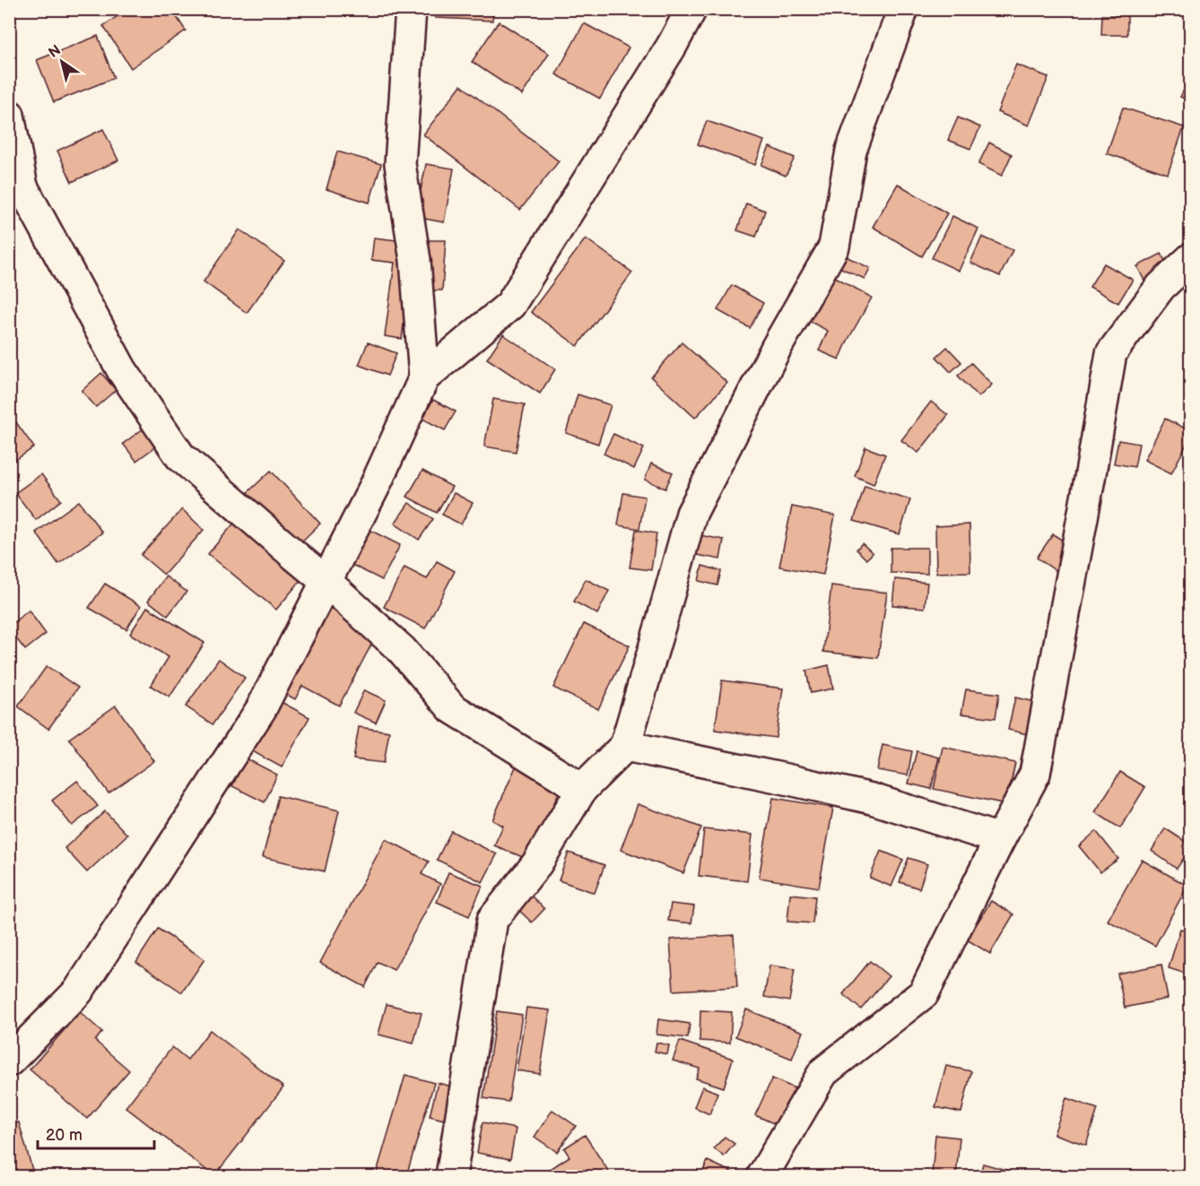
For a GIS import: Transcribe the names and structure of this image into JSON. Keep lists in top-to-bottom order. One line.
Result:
{"scale_bar":"20 m","north":"top left"}
